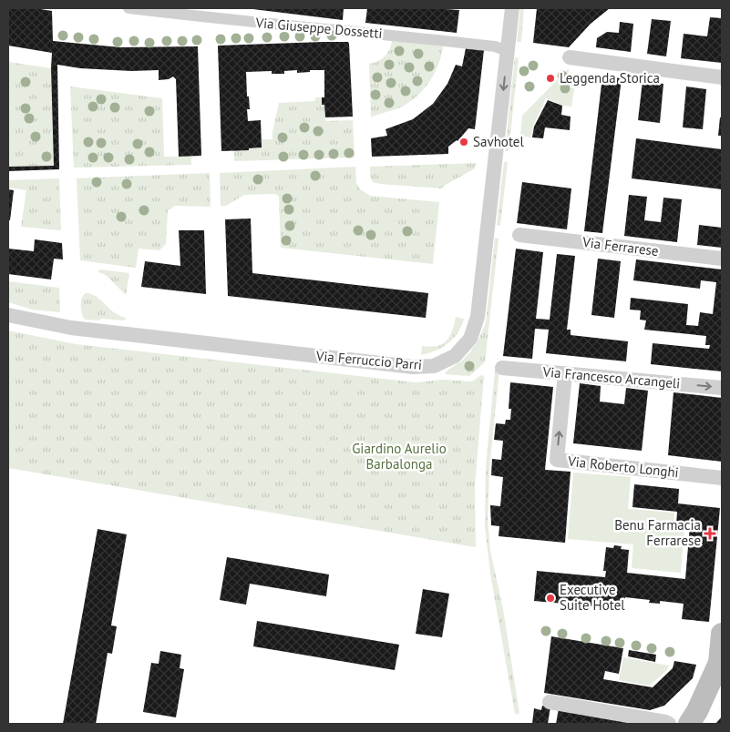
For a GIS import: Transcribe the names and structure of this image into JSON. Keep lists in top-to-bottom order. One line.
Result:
{"streets":{"street":["Via Giuseppe Dossetti","Via Ferrarese","Via Ferruccio Parri","Via Francesco Arcangeli","Via Roberto Longhi"]},"crossings":[["Via Giuseppe Dossetti","Via Ferruccio Parri"],["Via Francesco Arcangeli","Via Roberto Longhi"]],"one_way":["Via Francesco Arcangeli"],"parks":["Giardino Aurelio Barbalonga"],"places":{"other":["Leggenda Storica","Savhotel","Executive Suite Hotel"],"health":["Benu Farmacia Ferrarese"]}}
